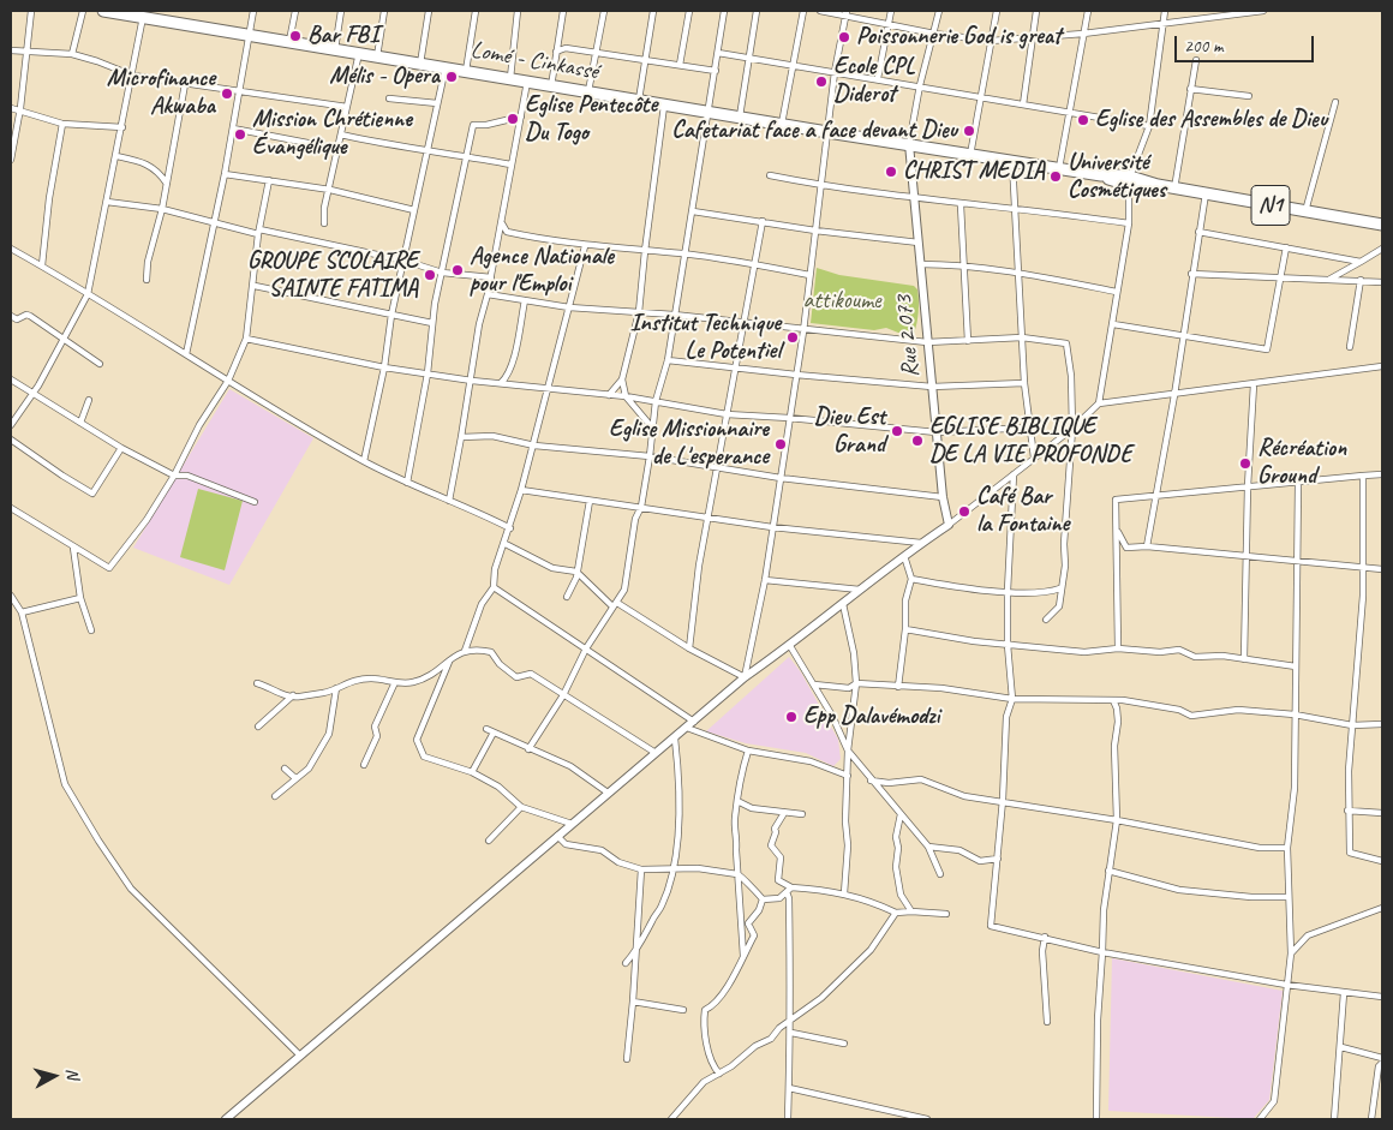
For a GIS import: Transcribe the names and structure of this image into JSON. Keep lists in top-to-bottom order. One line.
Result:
{"streets":{"highway":["Lomé - Cinkassé","N1"],"street":["Rue 2.073"]},"crossings":[["Lomé - Cinkassé","Rue 2.073"]],"parks":["attikoume"],"places":["Bar FBI","Poissonnerie God is great","Mélis - Opera","Ecole CPL Diderot","Microfinance Akwaba","Eglise Pentecôte Du Togo","Eglise des Assembles de Dieu","Cafetariat face a face devant Dieu","Mission Chrétienne Évangélique","CHRIST MEDIA","Université Cosmétiques","Agence Nationale pour l'Emploi","GROUPE SCOLAIRE SAINTE FATIMA","Institut Technique Le Potentiel","Dieu Est Grand","EGLISE BIBLIQUE DE LA VIE PROFONDE","Eglise Missionnaire de L'esperance","Récréation Ground","Café Bar la Fontaine","Epp Dalavémodzi"],"scale_bar":"200 m","north":"right"}
